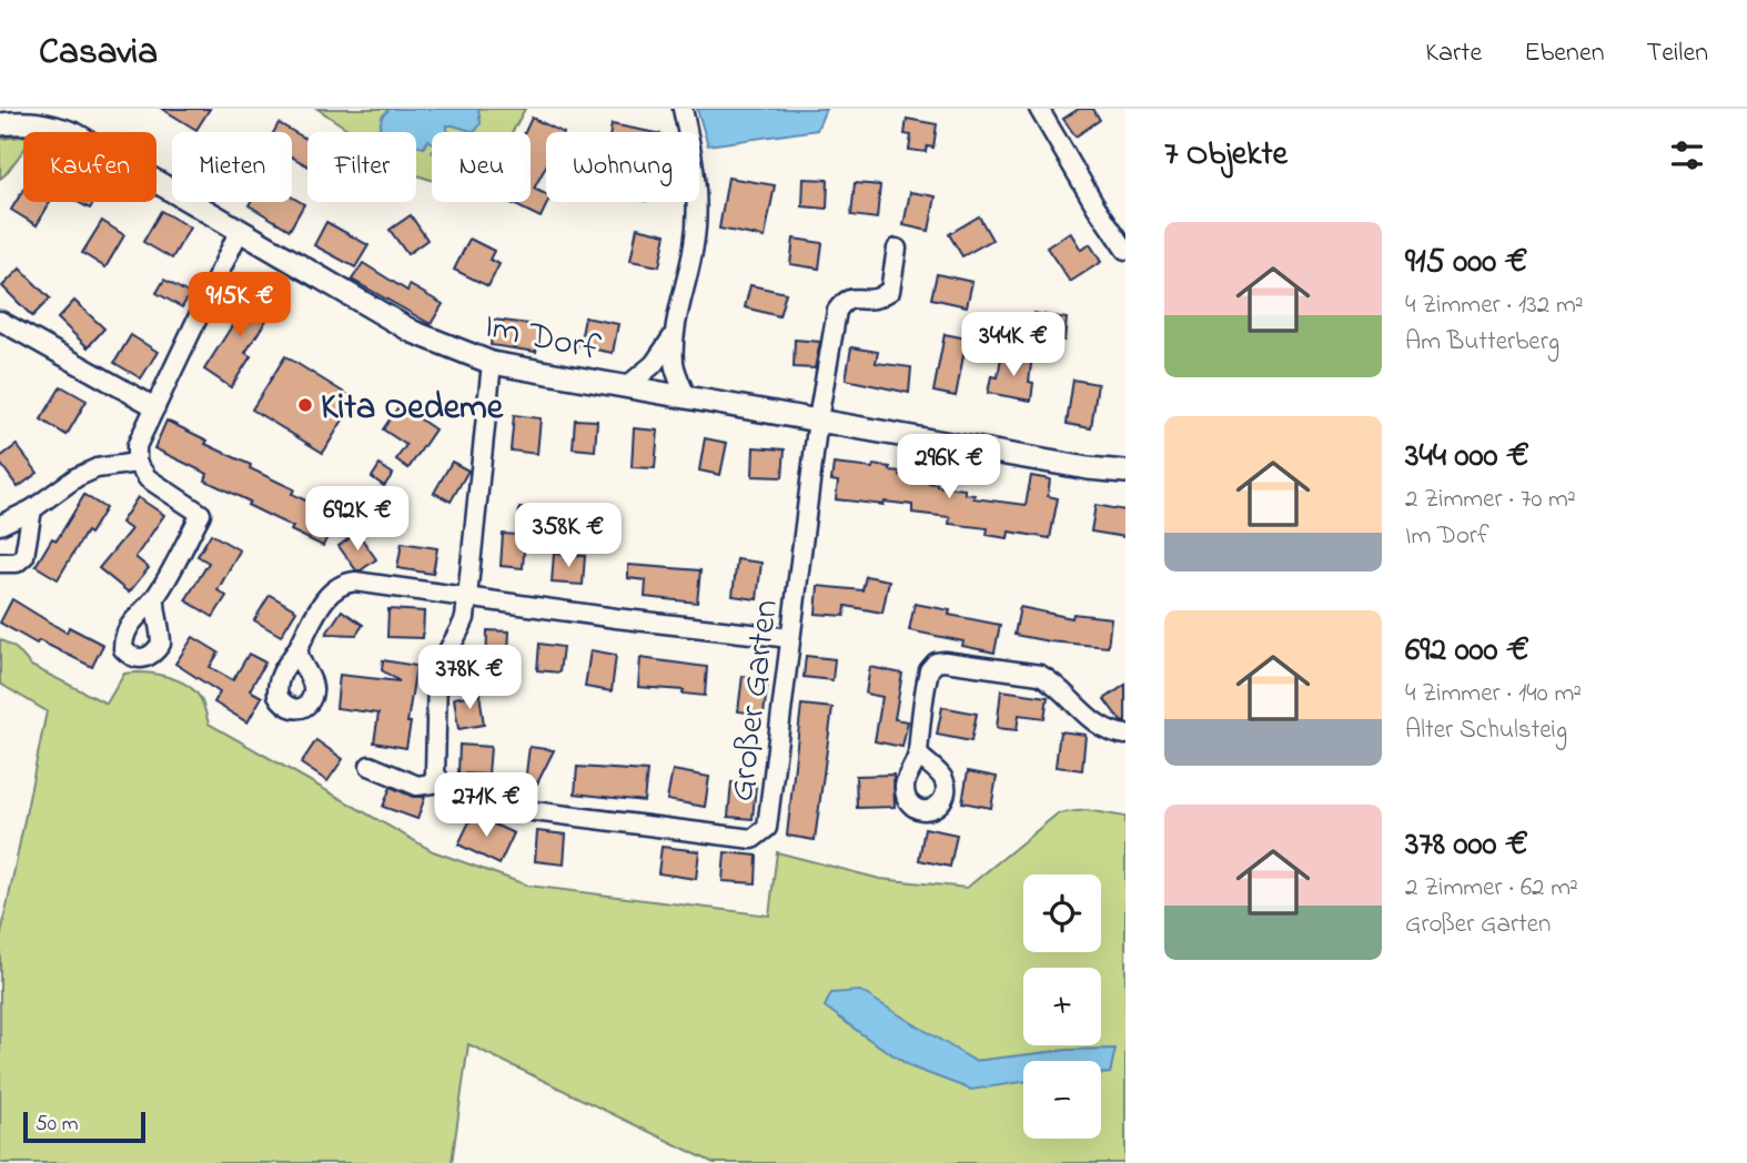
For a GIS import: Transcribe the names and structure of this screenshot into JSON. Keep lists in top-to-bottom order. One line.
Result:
{"streets":{"street":["Im Dorf","Großer Garten"]},"crossings":[["Im Dorf","Großer Garten"]],"places":["Kita Oedeme"],"scale_bar":"50 m","page":{"header":"Casavia","nav":["Karte","Ebenen","Teilen"],"heading":"7 Objekte","chip":["Kaufen","Mieten","Filter","Neu","Wohnung"],"list":[{"name":"915 000 €","note":"4 Zimmer · 132 m² · Am Butterberg"},{"name":"344 000 €","note":"2 Zimmer · 70 m² · Im Dorf"},{"name":"692 000 €","note":"4 Zimmer · 140 m² · Alter Schulsteig"},{"name":"378 000 €","note":"2 Zimmer · 62 m² · Großer Garten"}],"price":["915K €","344K €","296K €","692K €","358K €","378K €","271K €"],"map_buttons":["+","−"],"scale":"50 m"}}
